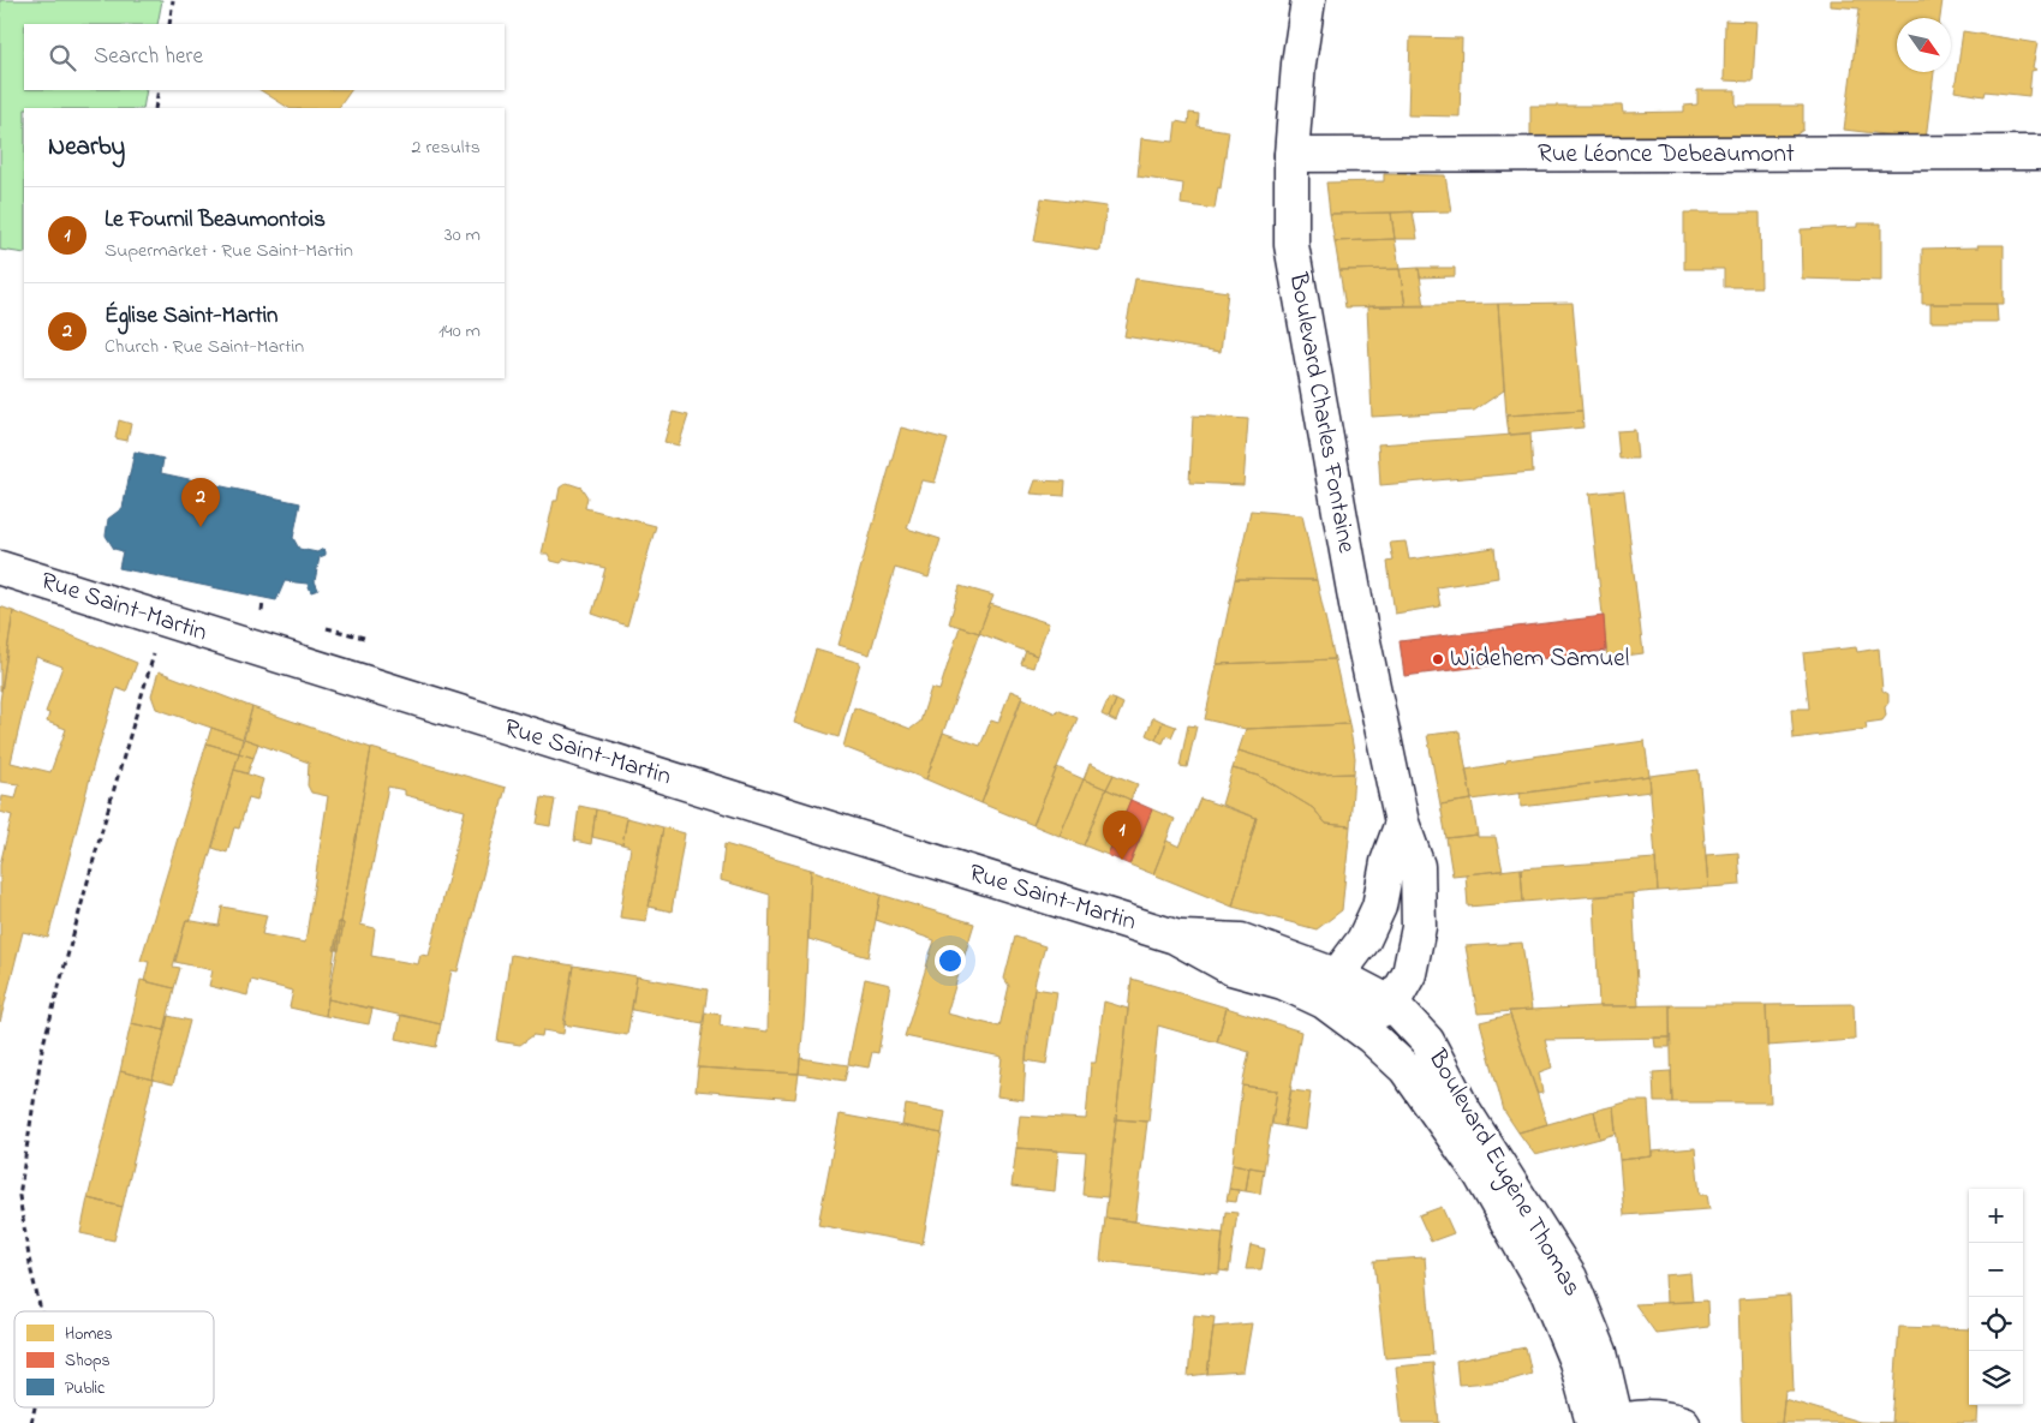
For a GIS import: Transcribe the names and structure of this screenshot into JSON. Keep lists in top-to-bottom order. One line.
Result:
{"streets":{"main road":["Rue Léonce Debeaumont","Boulevard Charles Fontaine","Rue Saint-Martin","Boulevard Eugène Thomas"]},"crossings":[["Rue Léonce Debeaumont","Boulevard Charles Fontaine"],["Boulevard Charles Fontaine","Rue Saint-Martin"],["Boulevard Charles Fontaine","Boulevard Eugène Thomas"],["Rue Saint-Martin","Boulevard Eugène Thomas"]],"places":["Widehem Samuel"],"legend":["Homes","Shops","Public"],"north":"bottom right","page":{"search":"Search here","heading":["Nearby","2 results"],"list":[{"mark":"1","name":"Le Fournil Beaumontois","note":"Supermarket · Rue Saint-Martin","value":"30 m"},{"mark":"2","name":"Église Saint-Martin","note":"Church · Rue Saint-Martin","value":"140 m"}],"pins":["2","1"],"map_buttons":["+","−"]}}
